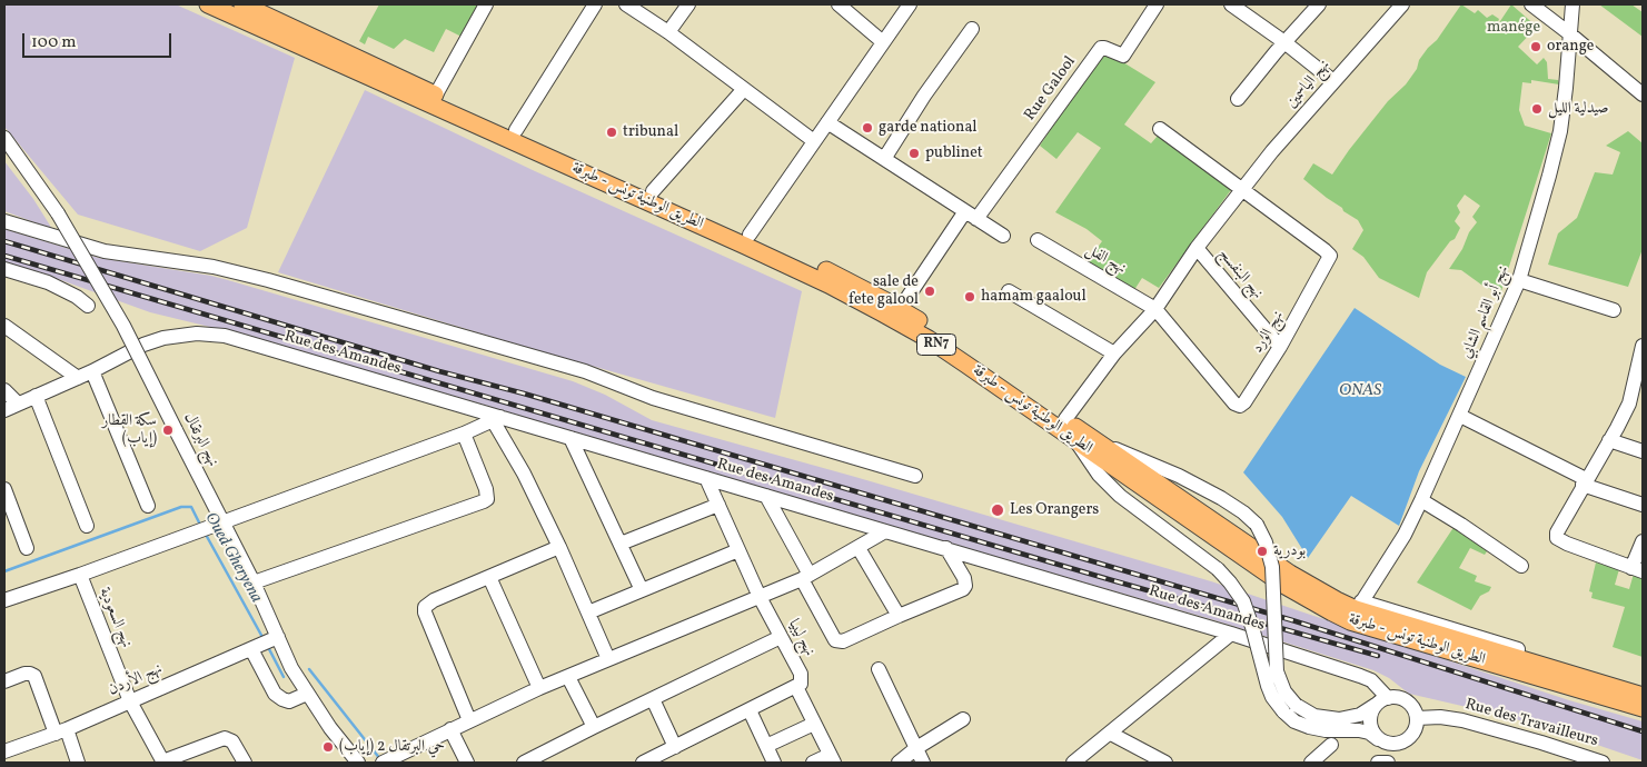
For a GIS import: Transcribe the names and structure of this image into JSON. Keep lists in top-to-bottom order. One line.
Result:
{"streets":{"main road":["الطريق الوطنية تونس - طبرقة","RN7"],"street":["نهج الياسمين","Rue Galool","نهج الفل","نهج البنفسج","نهج أبو القاسم الشابي","نهج الورد","Rue des Amandes","نهج البرتقال","نهج السعودية","نهج ليبيا","نهج الأردن","Rue des Travailleurs"]},"crossings":[["نهج الياسمين","الطريق الوطنية تونس - طبرقة"],["نهج الياسمين","نهج الفل"],["نهج الياسمين","نهج البنفسج"],["نهج الياسمين","نهج الورد"],["الطريق الوطنية تونس - طبرقة","نهج أبو القاسم الشابي"],["نهج الفل","نهج الورد"],["نهج البنفسج","نهج الورد"],["Rue des Amandes","نهج ليبيا"],["Rue des Amandes","Rue des Travailleurs"],["نهج البرتقال","نهج الأردن"],["نهج السعودية","نهج الأردن"]],"water":["ONAS","Oued Gheryena"],"parks":["manége"],"places":["orange","صيدلية الليل","garde national","tribunal","publinet","sale de fete galool","hamam gaaloul","سكة القطار (إياب)","Les Orangers","بودرية","حي البرتقال 2 (إياب)"],"scale_bar":"100 m"}
